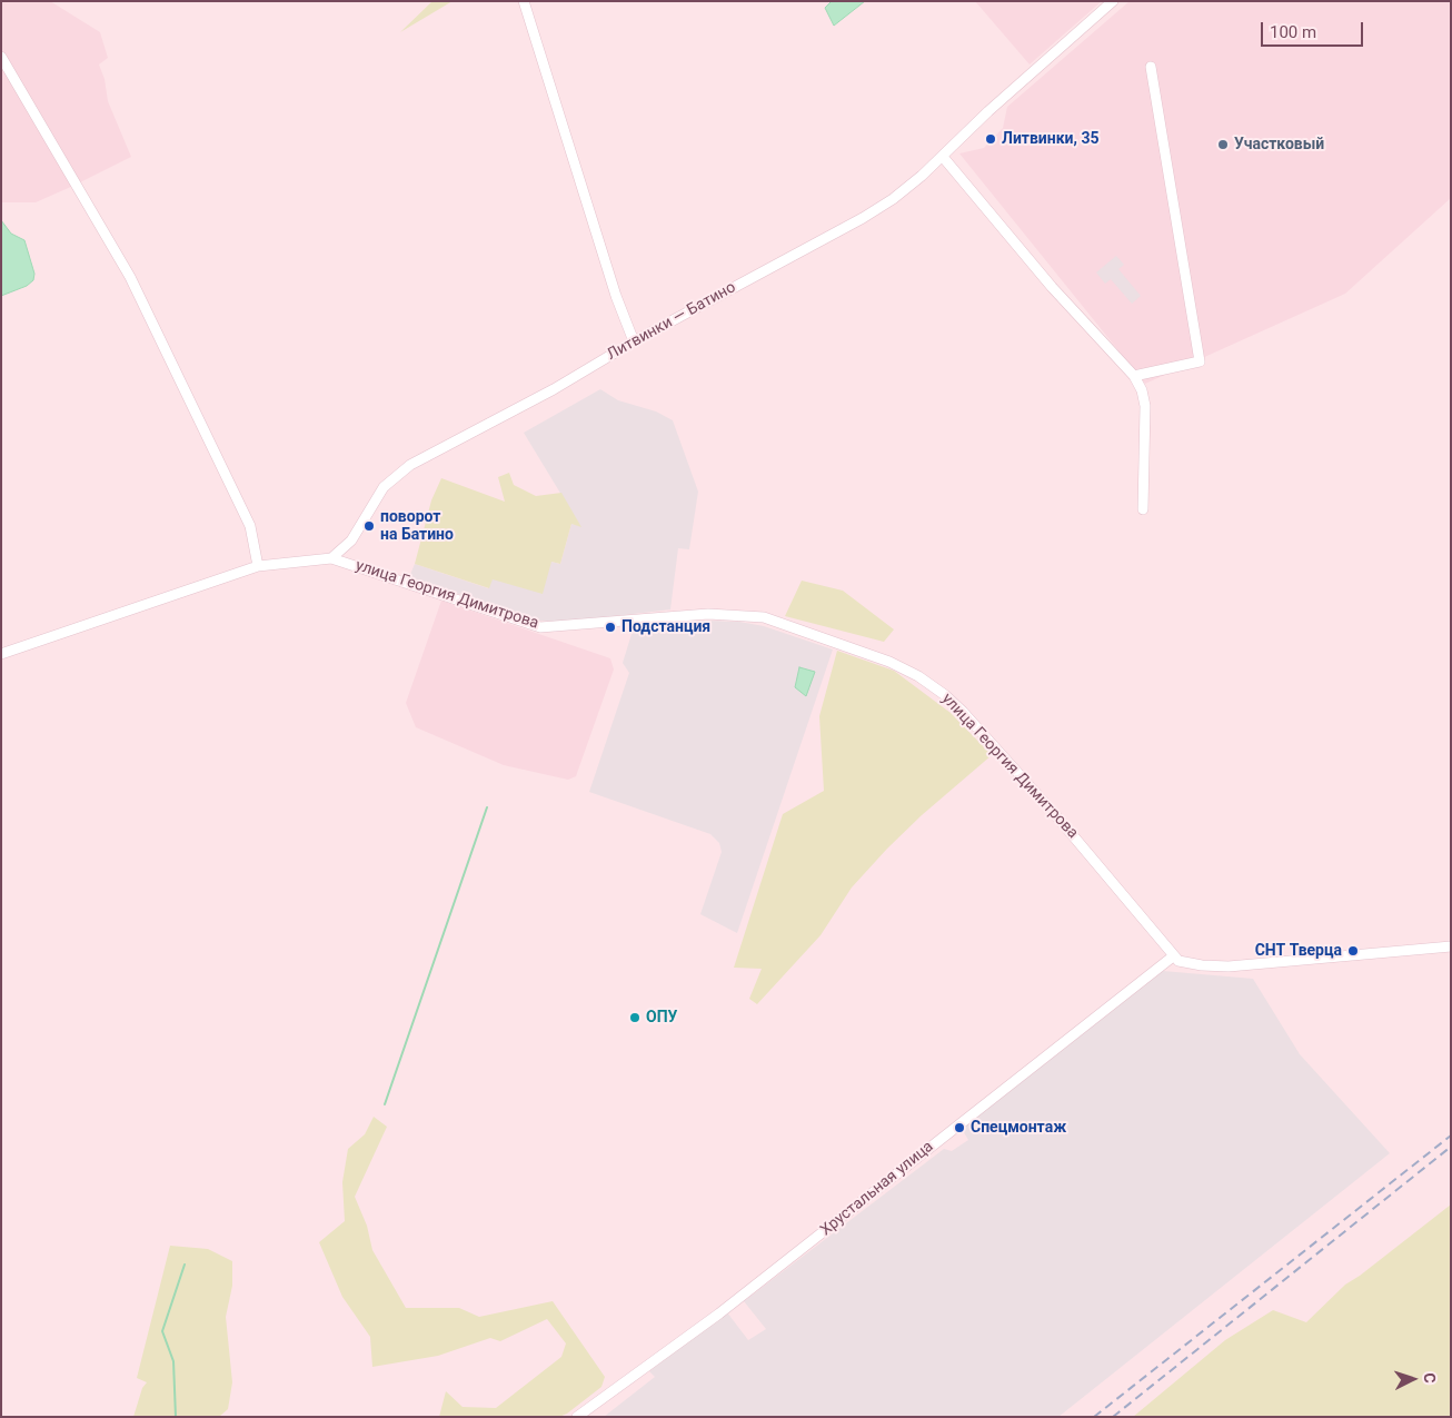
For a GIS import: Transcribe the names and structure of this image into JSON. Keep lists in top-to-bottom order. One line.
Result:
{"streets":{"street":["Литвинки — Батино","улица Георгия Димитрова","Хрустальная улица"]},"crossings":[["Литвинки — Батино","улица Георгия Димитрова"],["улица Георгия Димитрова","Хрустальная улица"]],"places":["Литвинки, 35","Участковый","поворот на Батино","Подстанция","СНТ Тверца","ОПУ","Спецмонтаж"],"scale_bar":"100 m","north":"right"}
